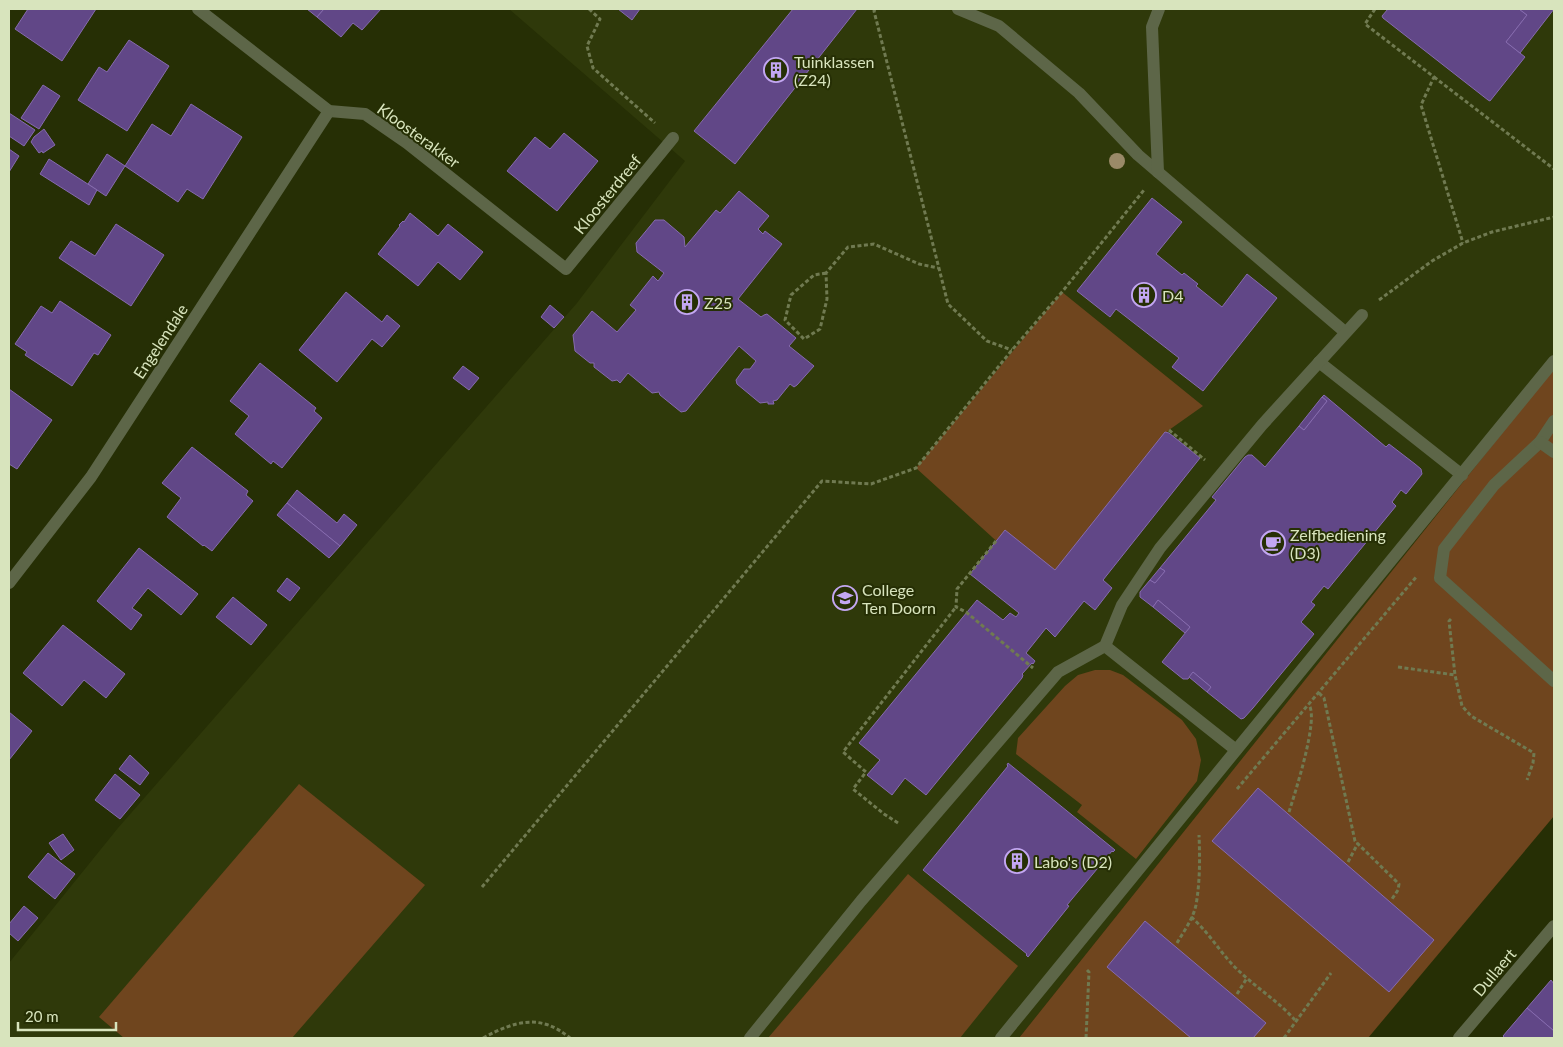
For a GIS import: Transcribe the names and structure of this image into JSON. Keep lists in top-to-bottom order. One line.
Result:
{"streets":{"street":["Kloosterakker","Kloosterdreef","Engelendale","Dullaert"]},"crossings":[["Kloosterakker","Kloosterdreef"],["Kloosterakker","Engelendale"]],"places":{"building":["Tuinklassen (Z24)","D4","Z25","Labo's (D2)"],"cafe":["Zelfbediening (D3)"],"school or university":["College Ten Doorn"]},"scale_bar":"20 m"}
